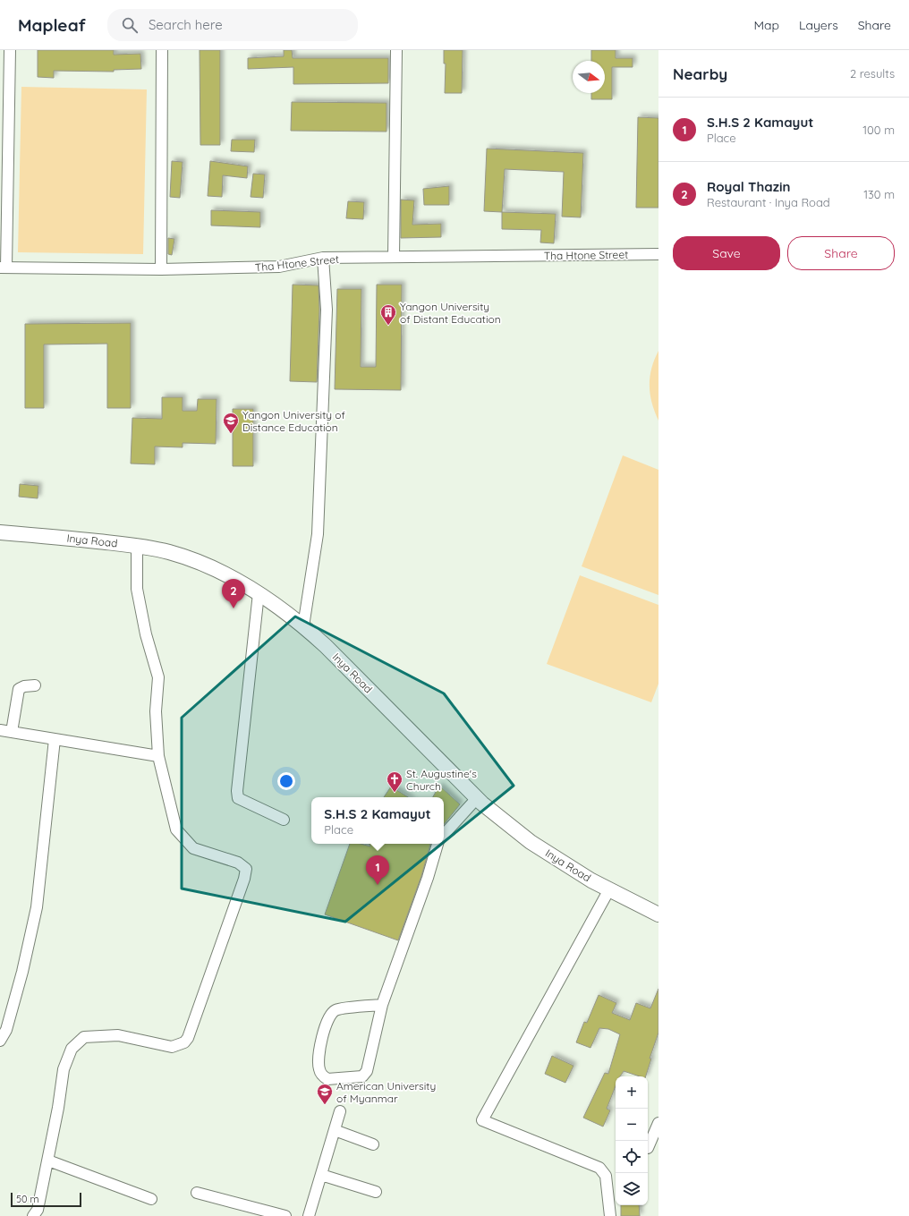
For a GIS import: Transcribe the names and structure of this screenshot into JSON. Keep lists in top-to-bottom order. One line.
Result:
{"streets":{"main road":["Inya Road"],"street":["Tha Htone Street"]},"places":{"building":["Yangon University of Distant Education"],"school or university":["Yangon University of Distance Education","American University of Myanmar"],"church":["St. Augustine's Church"]},"scale_bar":"50 m","north":"right","page":{"header":"Mapleaf","search":"Search here","nav":["Map","Layers","Share"],"heading":["Nearby","2 results"],"list":[{"mark":"1","name":"S.H.S 2 Kamayut","note":"Place","value":"100 m"},{"mark":"2","name":"Royal Thazin","note":"Restaurant · Inya Road","value":"130 m"}],"buttons":["Save","Share"],"pins":["2","1"],"popup":["S.H.S 2 Kamayut","Place"],"map_buttons":["+","−"],"scale":"50 m"}}
